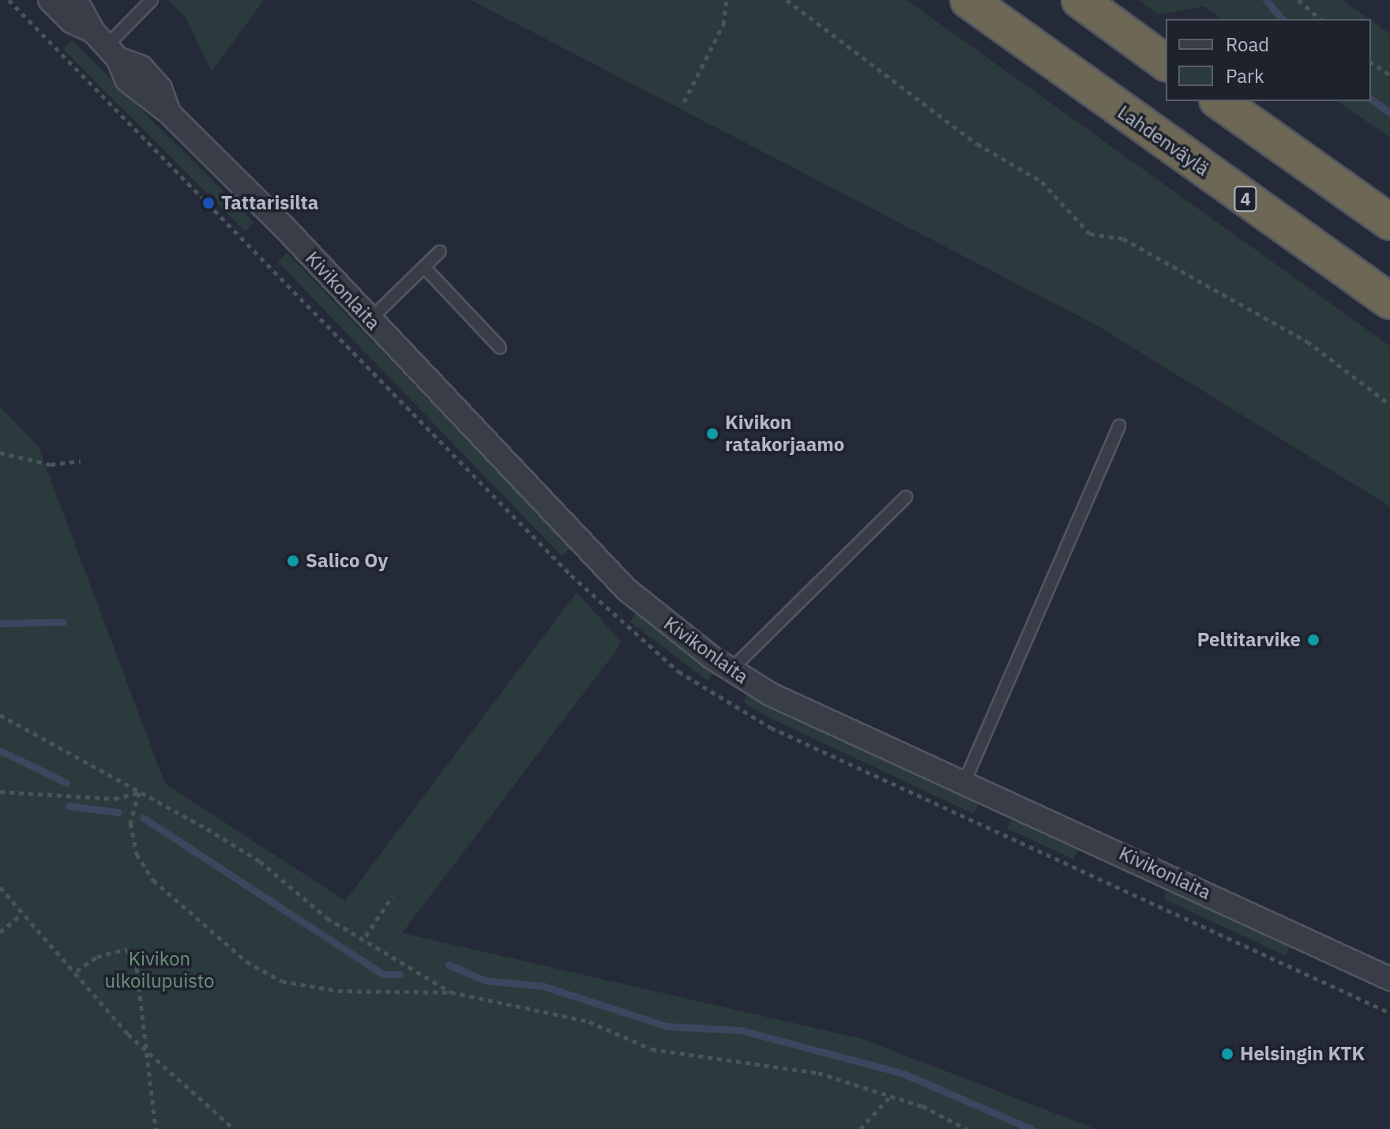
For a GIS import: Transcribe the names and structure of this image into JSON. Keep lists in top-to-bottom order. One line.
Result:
{"streets":{"highway":["Lahdenväylä","4"],"street":["Kivikonlaita"]},"parks":["Kivikon ulkoilupuisto"],"places":["Tattarisilta","Kivikon ratakorjaamo","Salico Oy","Peltitarvike","Helsingin KTK"],"legend":["Road","Park"]}
